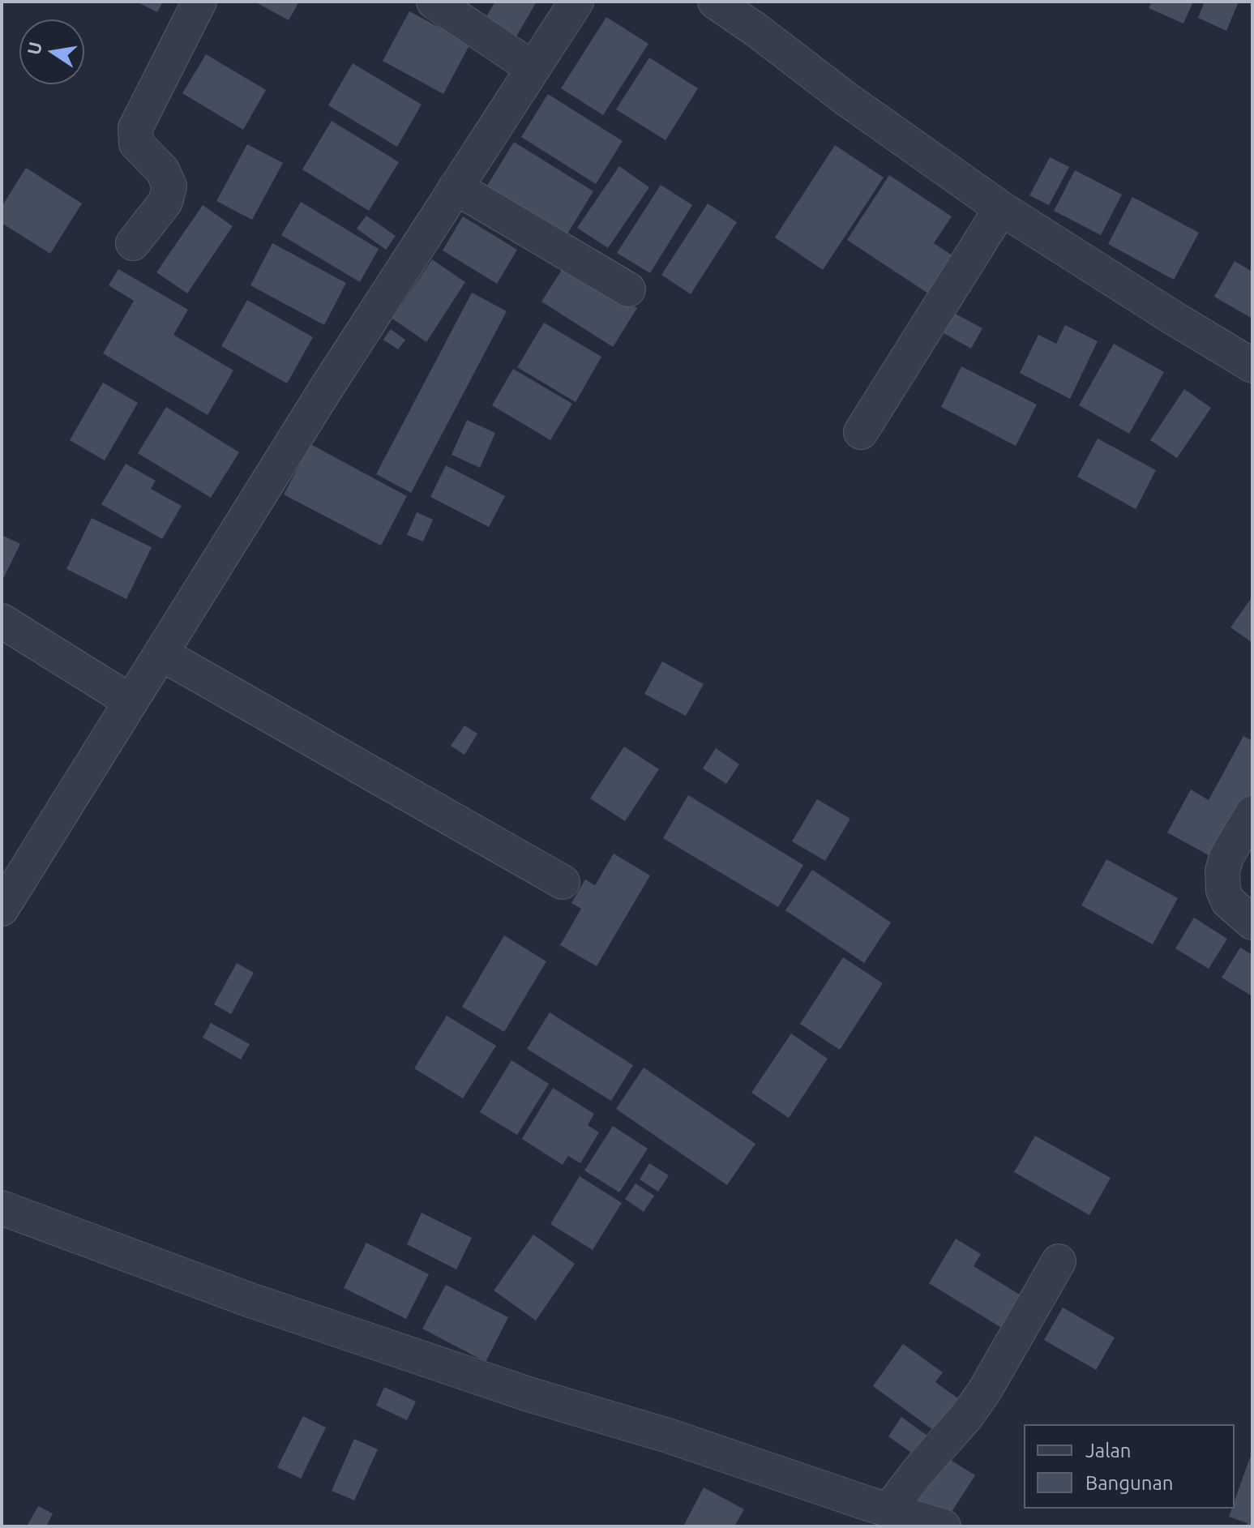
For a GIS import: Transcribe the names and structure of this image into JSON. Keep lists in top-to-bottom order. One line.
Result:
{"legend":["Jalan","Bangunan"],"north":"left"}
